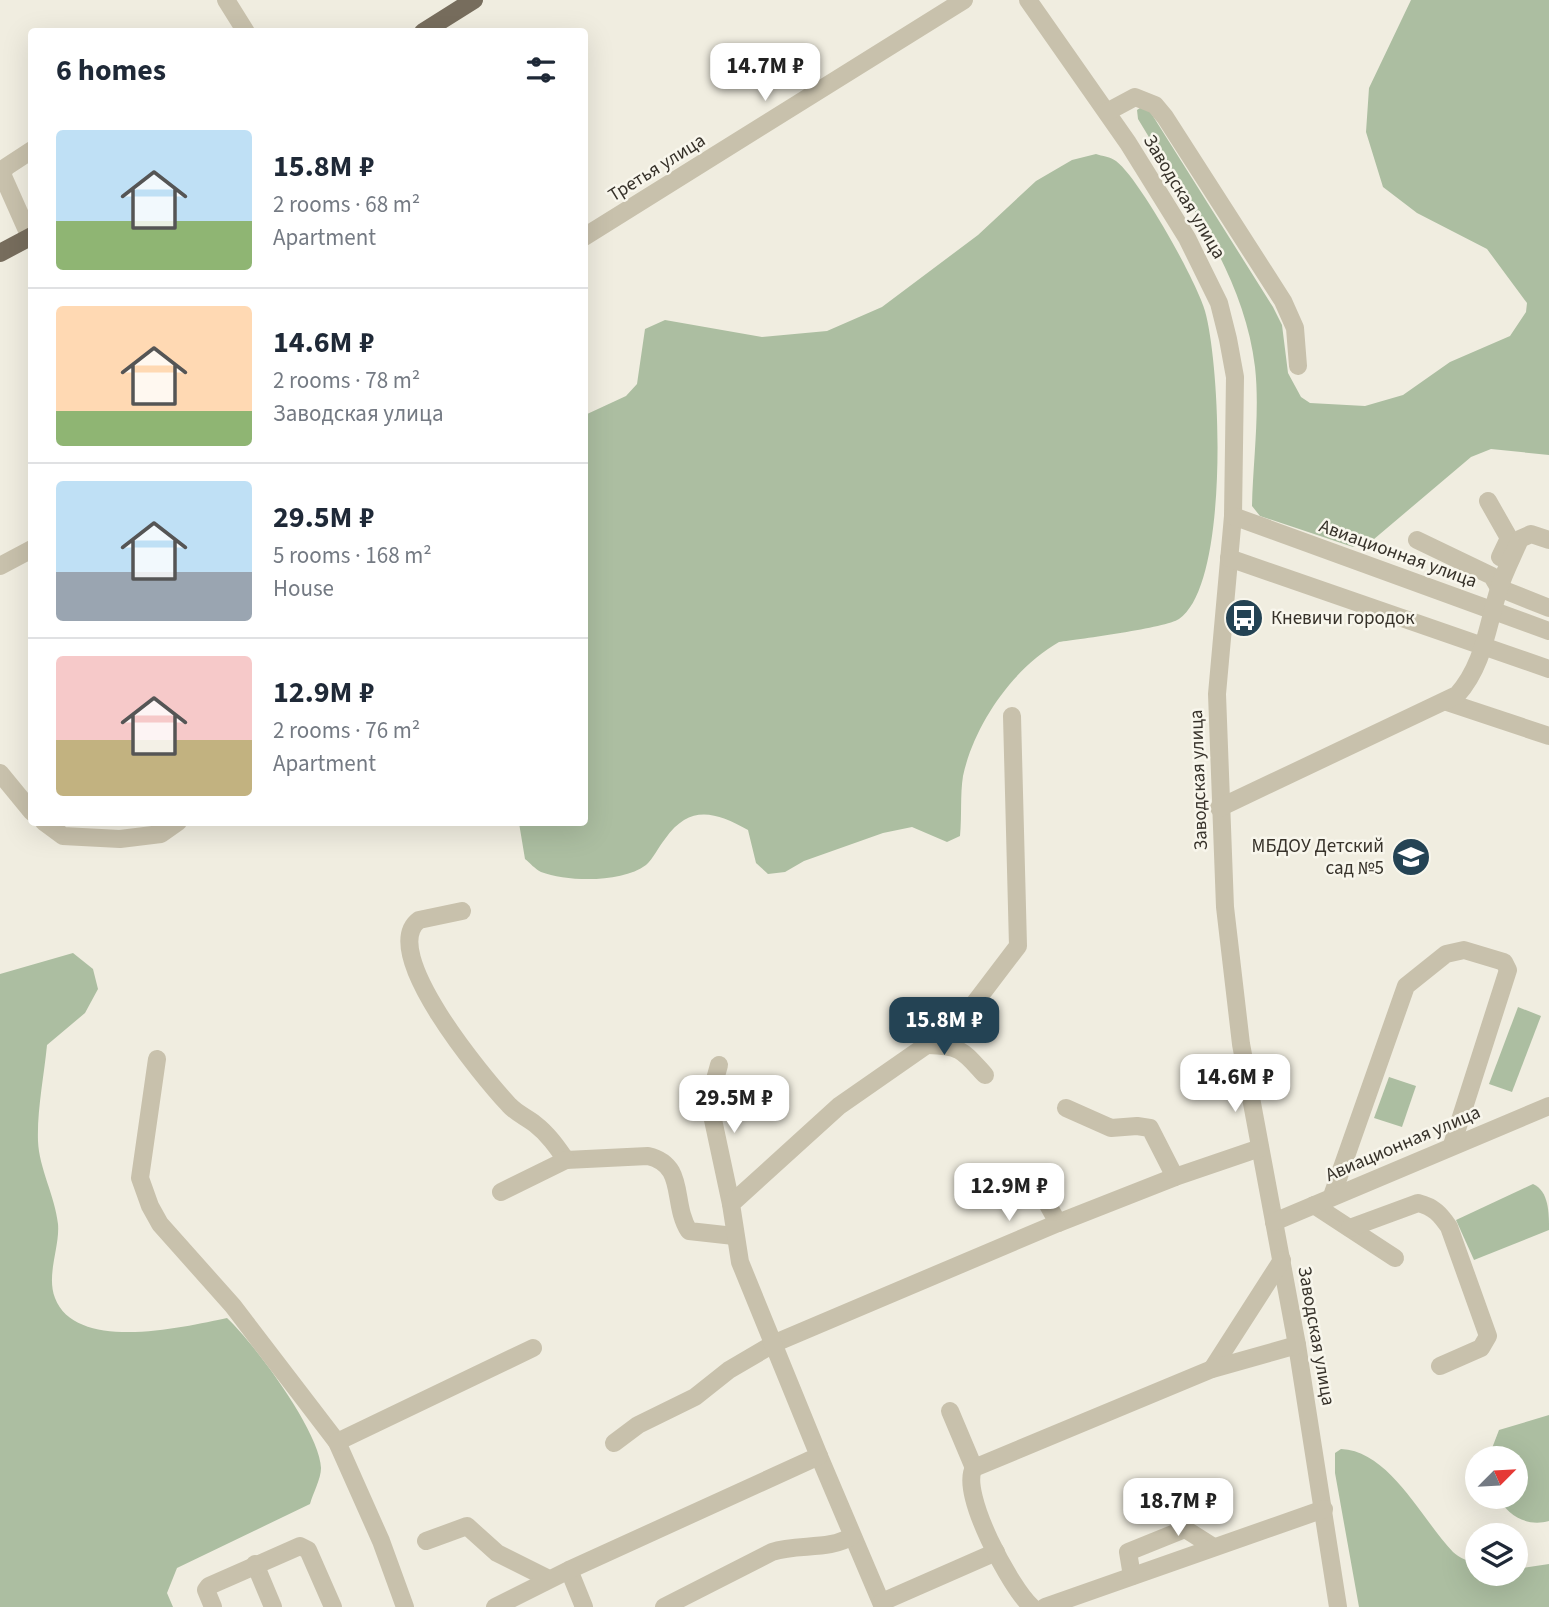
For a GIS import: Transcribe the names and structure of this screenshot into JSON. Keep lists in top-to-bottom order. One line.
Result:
{"streets":{"street":["Третья улица","Заводская улица","Авиационная улица"]},"crossings":[["Заводская улица","Авиационная улица"]],"places":{"bus stop":["Кневичи городок"],"school or university":["МБДОУ Детский сад №5"]},"north":"top right","page":{"heading":"6 homes","price":["14.7M ₽","15.8M ₽","14.6M ₽","29.5M ₽","12.9M ₽","18.7M ₽"],"list":[{"name":"15.8M ₽","note":"2 rooms · 68 m² · Apartment"},{"name":"14.6M ₽","note":"2 rooms · 78 m² · Заводская улица"},{"name":"29.5M ₽","note":"5 rooms · 168 m² · House"},{"name":"12.9M ₽","note":"2 rooms · 76 m² · Apartment"}]}}
